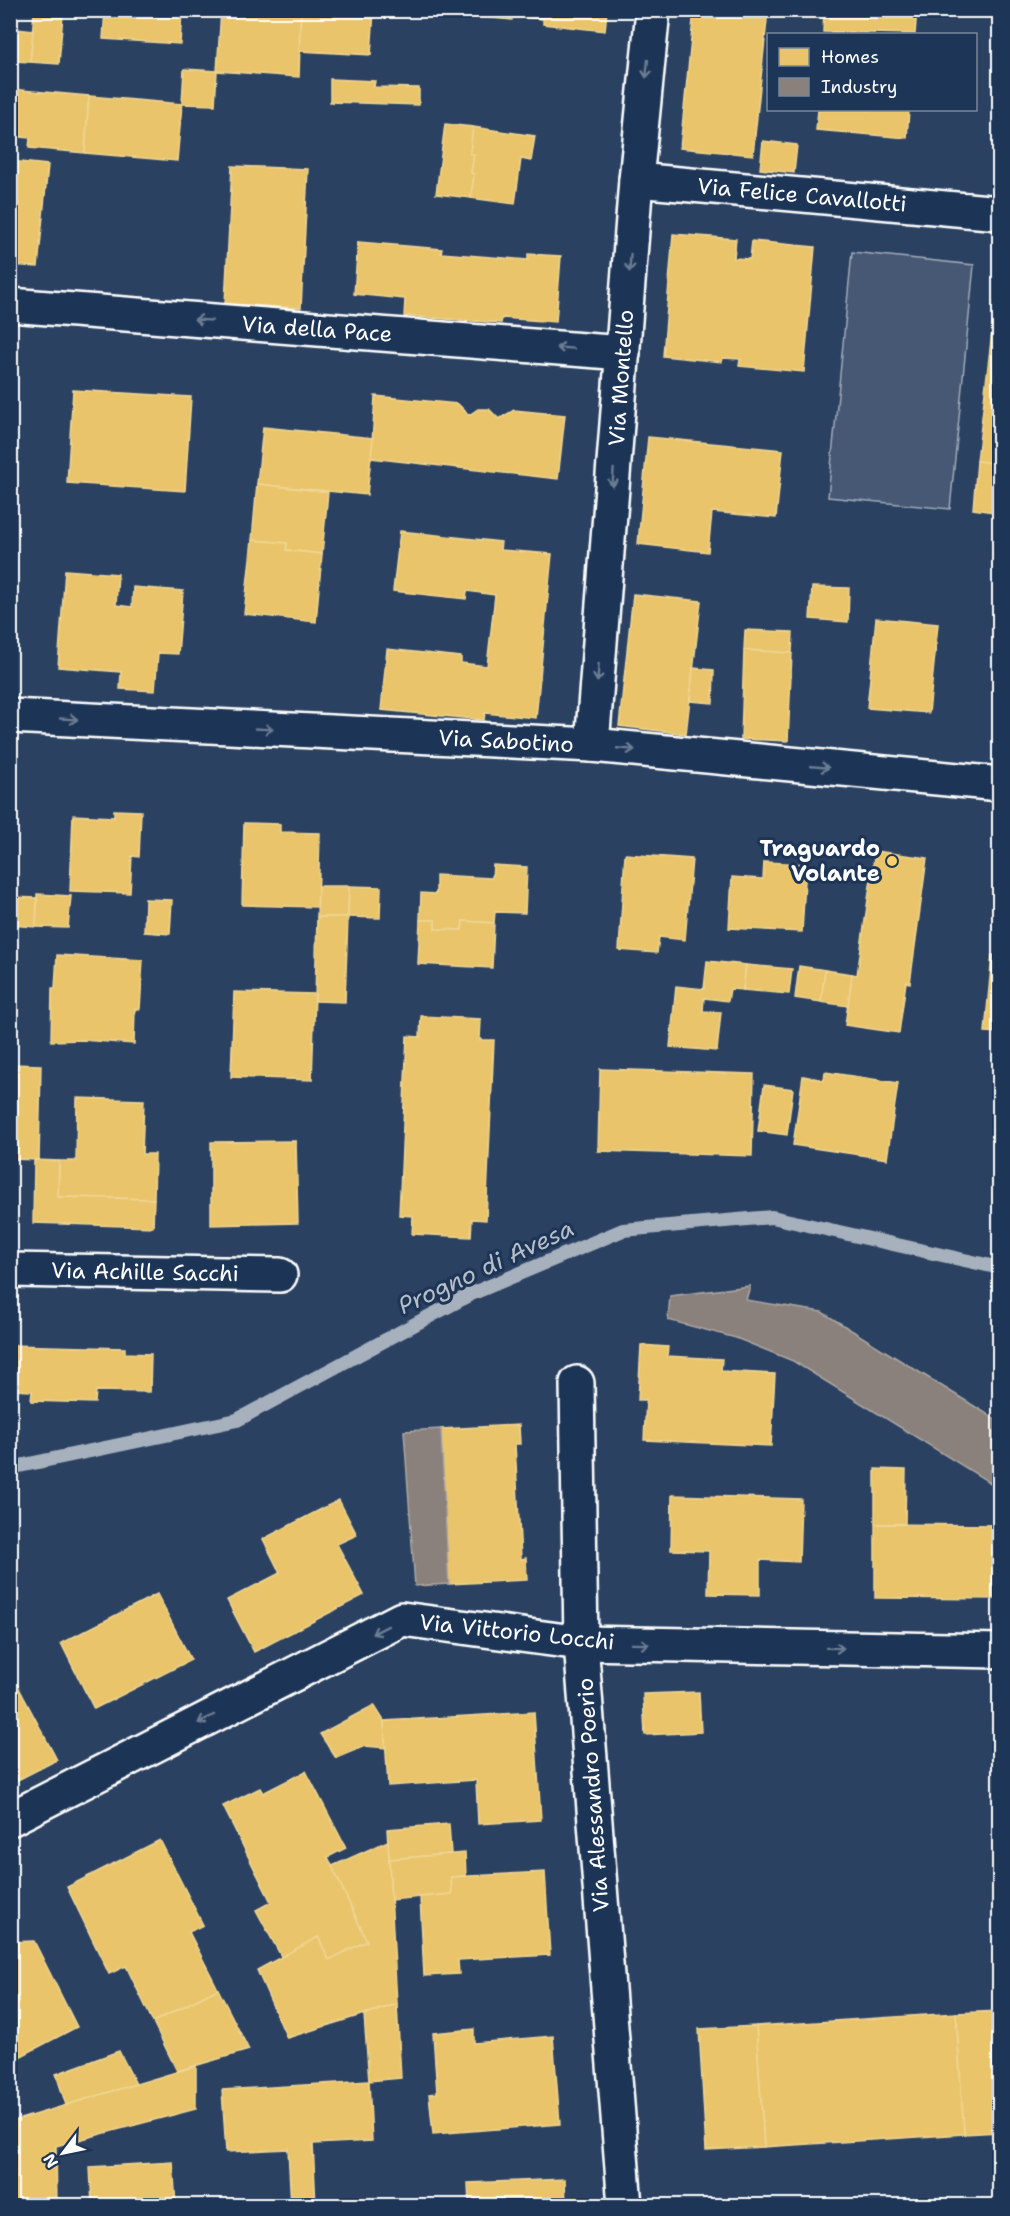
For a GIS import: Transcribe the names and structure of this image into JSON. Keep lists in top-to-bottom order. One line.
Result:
{"streets":{"street":["Via Felice Cavallotti","Via della Pace","Via Montello","Via Sabotino","Via Achille Sacchi","Via Vittorio Locchi","Via Alessandro Poerio"]},"crossings":[["Via Felice Cavallotti","Via Montello"],["Via della Pace","Via Montello"],["Via Montello","Via Sabotino"],["Via Vittorio Locchi","Via Alessandro Poerio"]],"one_way":["Via della Pace","Via Montello","Via Sabotino"],"water":["Progno di Avesa"],"places":["Traguardo Volante"],"legend":["Homes","Industry"],"north":"bottom left"}
